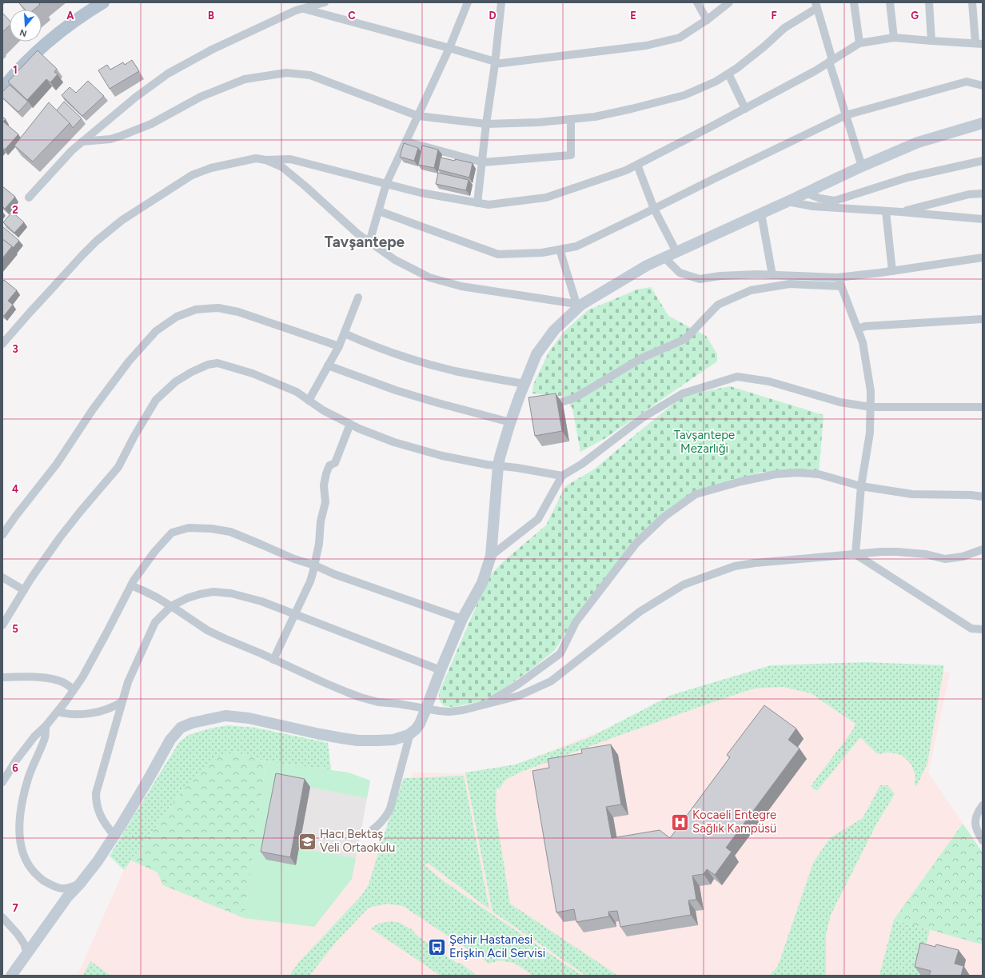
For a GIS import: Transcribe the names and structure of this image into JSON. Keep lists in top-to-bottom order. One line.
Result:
{"districts":["Tavşantepe"],"parks":["Tavşantepe Mezarlığı"],"places":{"hospital":["Kocaeli Entegre Sağlık Kampüsü"],"school or university":["Hacı Bektaş Veli Ortaokulu"],"bus stop":["Şehir Hastanesi Erişkin Acil Servisi"]},"north":"bottom","grid":{"columns":["A","B","C","D","E","F","G"],"rows":["1","2","3","4","5","6","7"]}}
